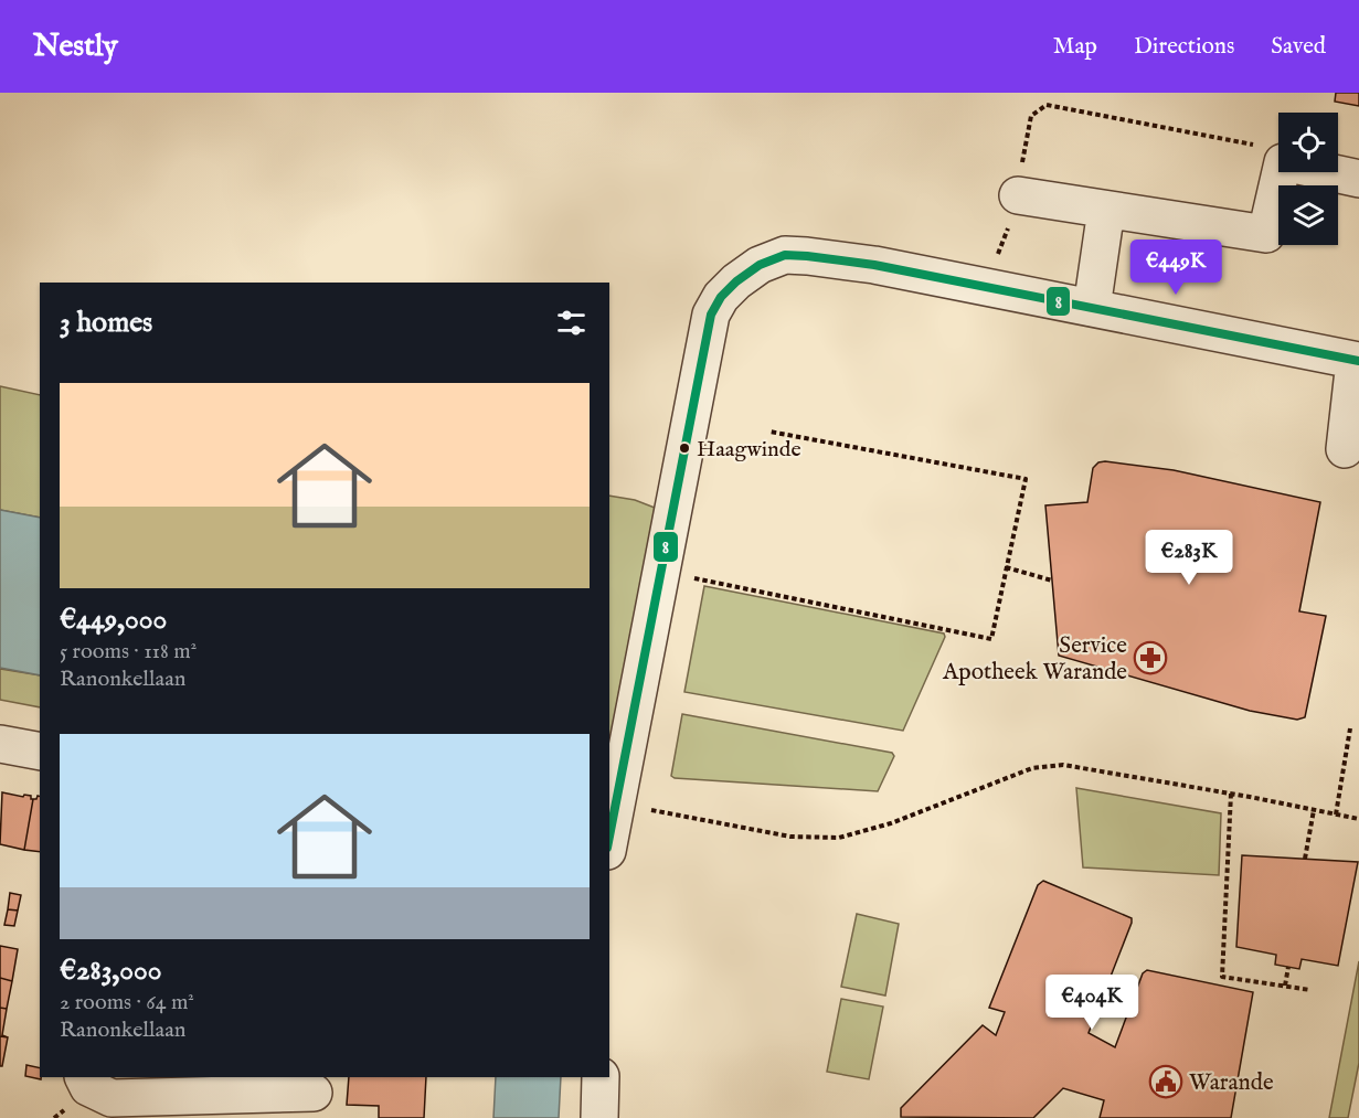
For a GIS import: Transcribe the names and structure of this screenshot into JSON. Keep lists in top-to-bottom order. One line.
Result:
{"places":{"other":["Haagwinde"],"pharmacy":["Service Apotheek Warande"],"public building":["Warande"]},"lines":["transit line 8"],"page":{"header":"Nestly","nav":["Map","Directions","Saved"],"price":["€449K","€283K","€404K"],"heading":"3 homes","list":[{"name":"€449,000","note":"5 rooms · 118 m² · Ranonkellaan"},{"name":"€283,000","note":"2 rooms · 64 m² · Ranonkellaan"}]}}
